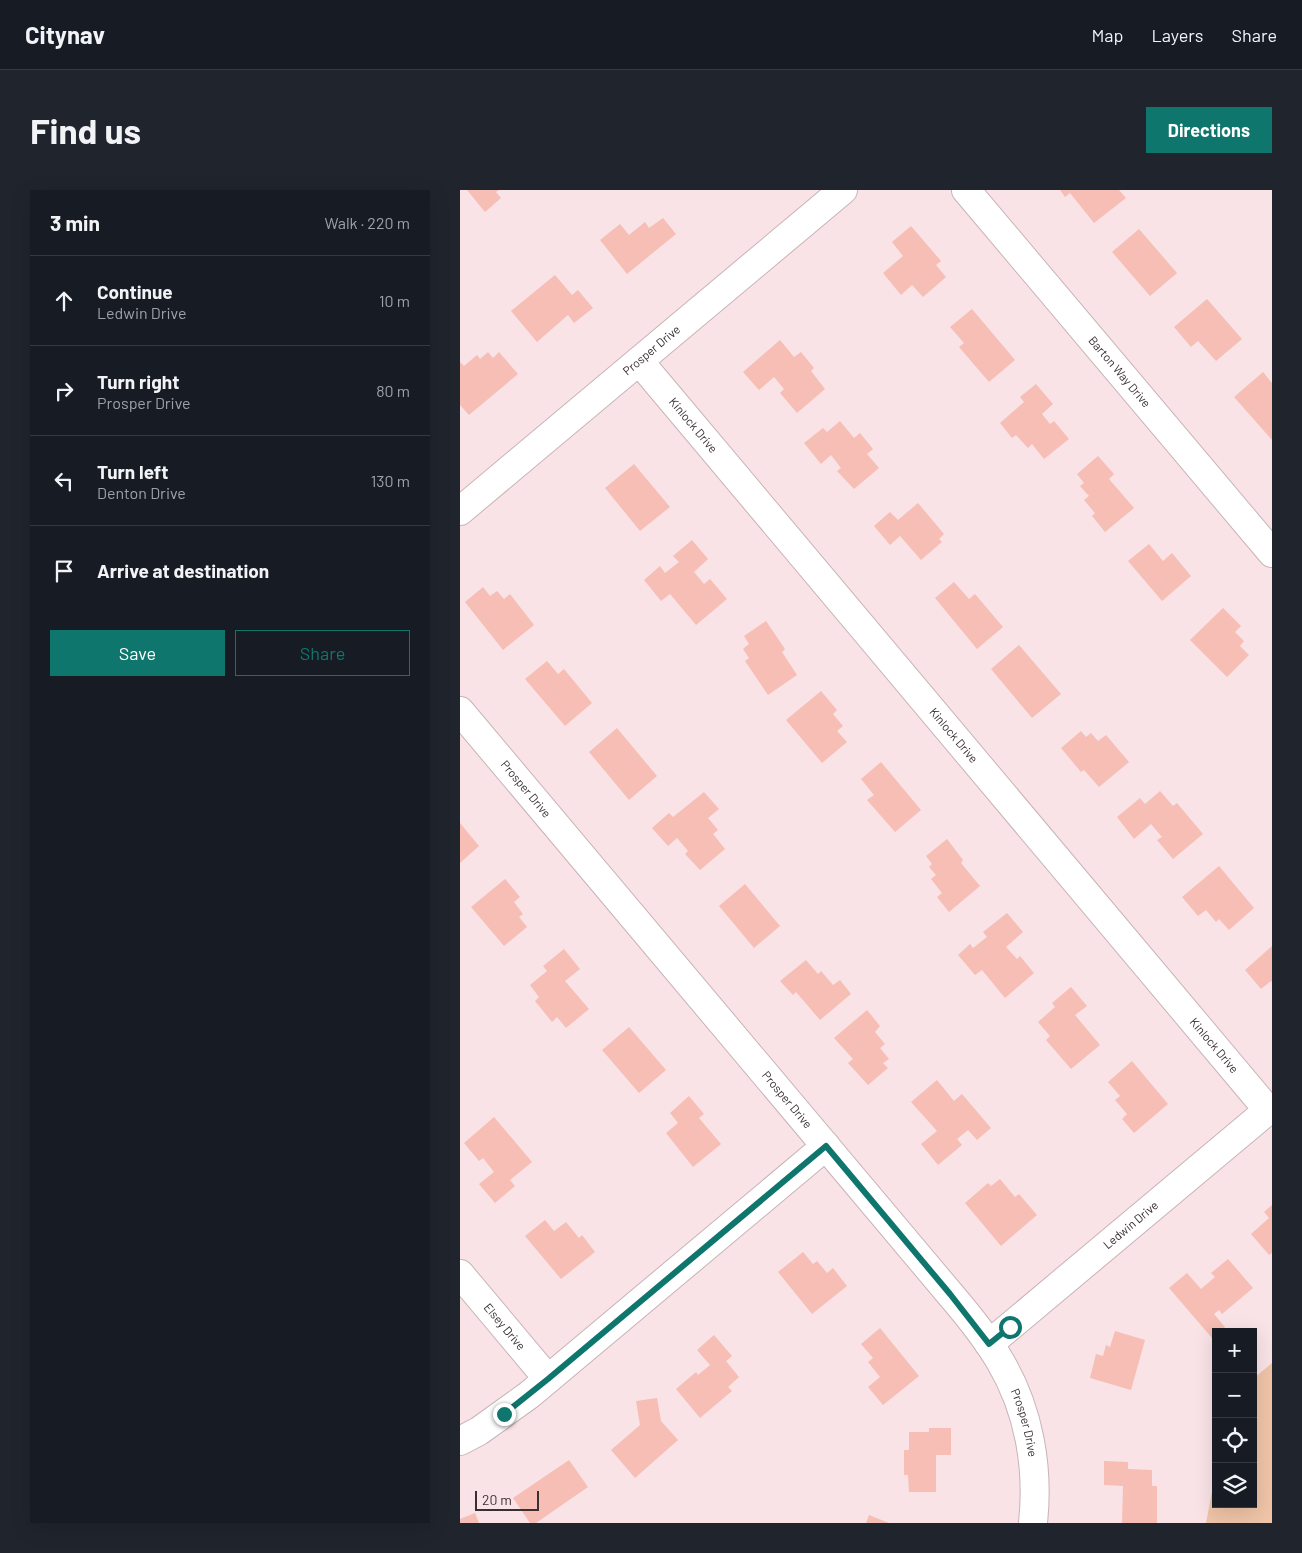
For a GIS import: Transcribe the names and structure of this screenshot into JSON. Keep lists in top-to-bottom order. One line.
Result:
{"streets":{"street":["Prosper Drive","Barton Way Drive","Kinlock Drive","Ledwin Drive","Elsey Drive"]},"crossings":[["Prosper Drive","Kinlock Drive"],["Prosper Drive","Ledwin Drive"],["Kinlock Drive","Ledwin Drive"]],"scale_bar":"20 m","page":{"header":"Citynav","nav":["Map","Layers","Share"],"buttons":["Directions",["Save","Share"]],"title":"Find us","heading":["3 min","Walk · 220 m"],"list":[["Continue","Ledwin Drive","10 m"],["Turn right","Prosper Drive","80 m"],["Turn left","Denton Drive","130 m"],"Arrive at destination"],"map_buttons":["+","−"],"scale":"20 m"}}
